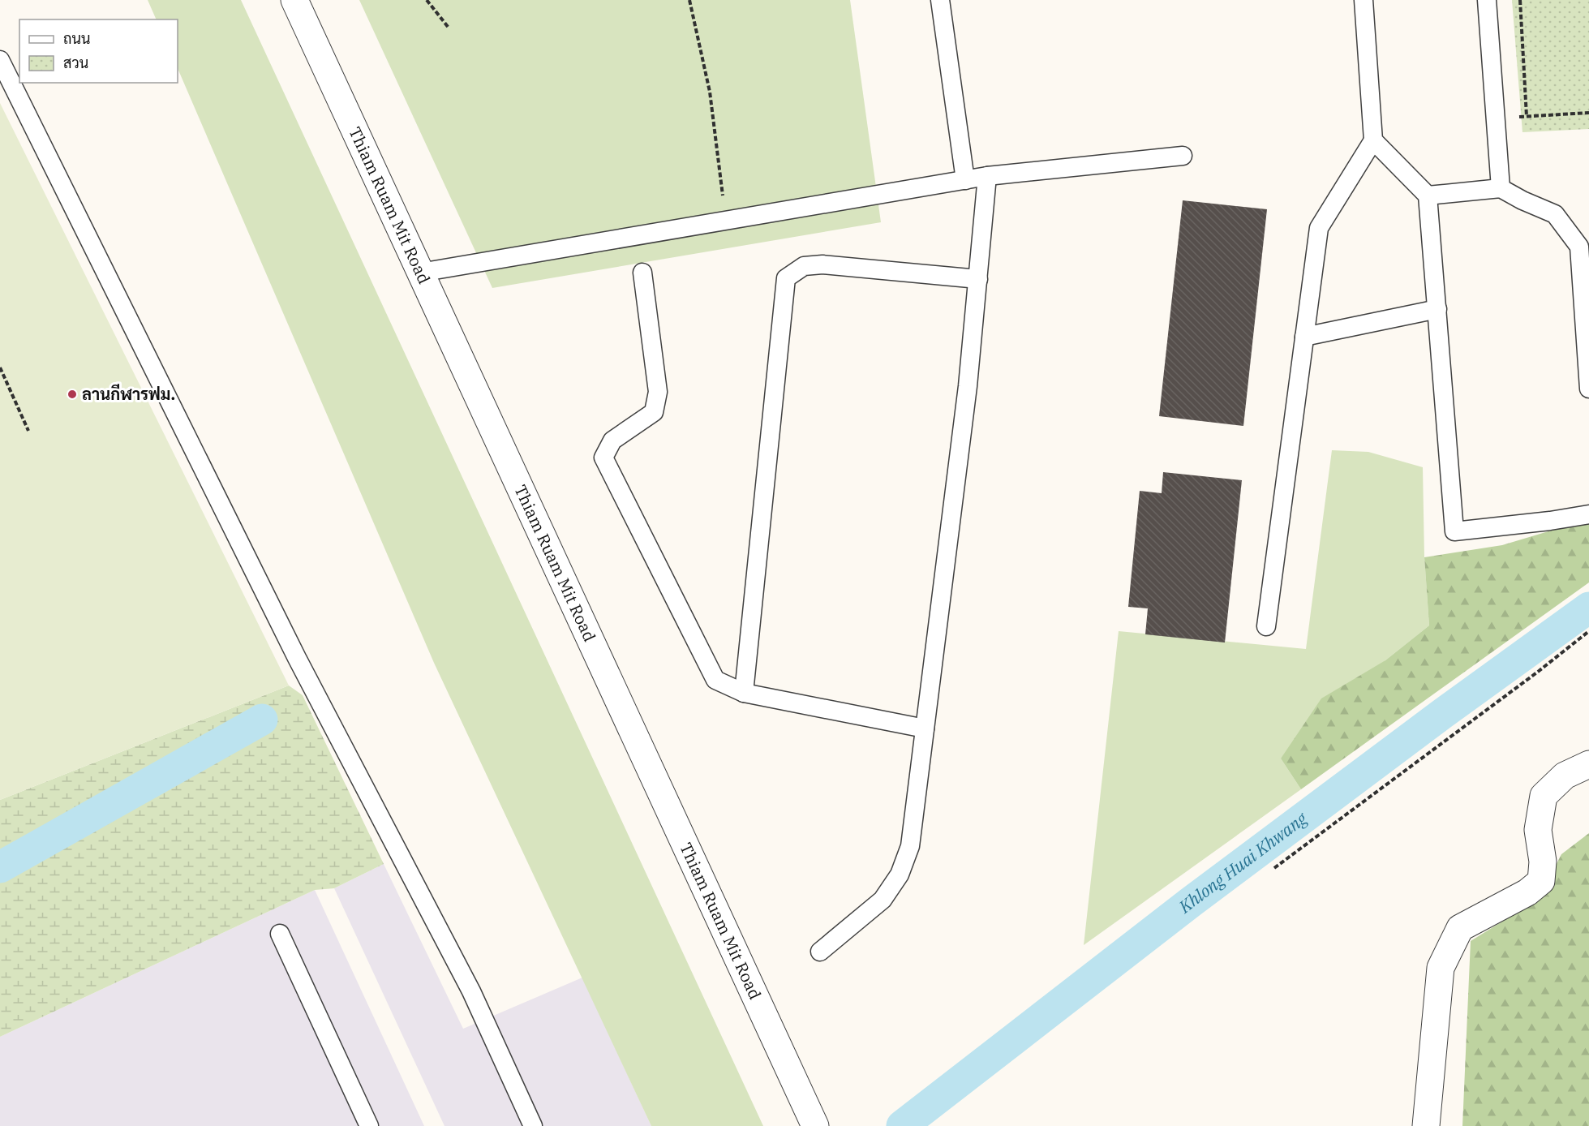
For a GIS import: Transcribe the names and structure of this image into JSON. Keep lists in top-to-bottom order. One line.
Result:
{"streets":{"street":["Thiam Ruam Mit Road"]},"water":["Khlong Huai Khwang"],"places":["ลานกีฬารฟม."],"legend":["ถนน","สวน"]}
